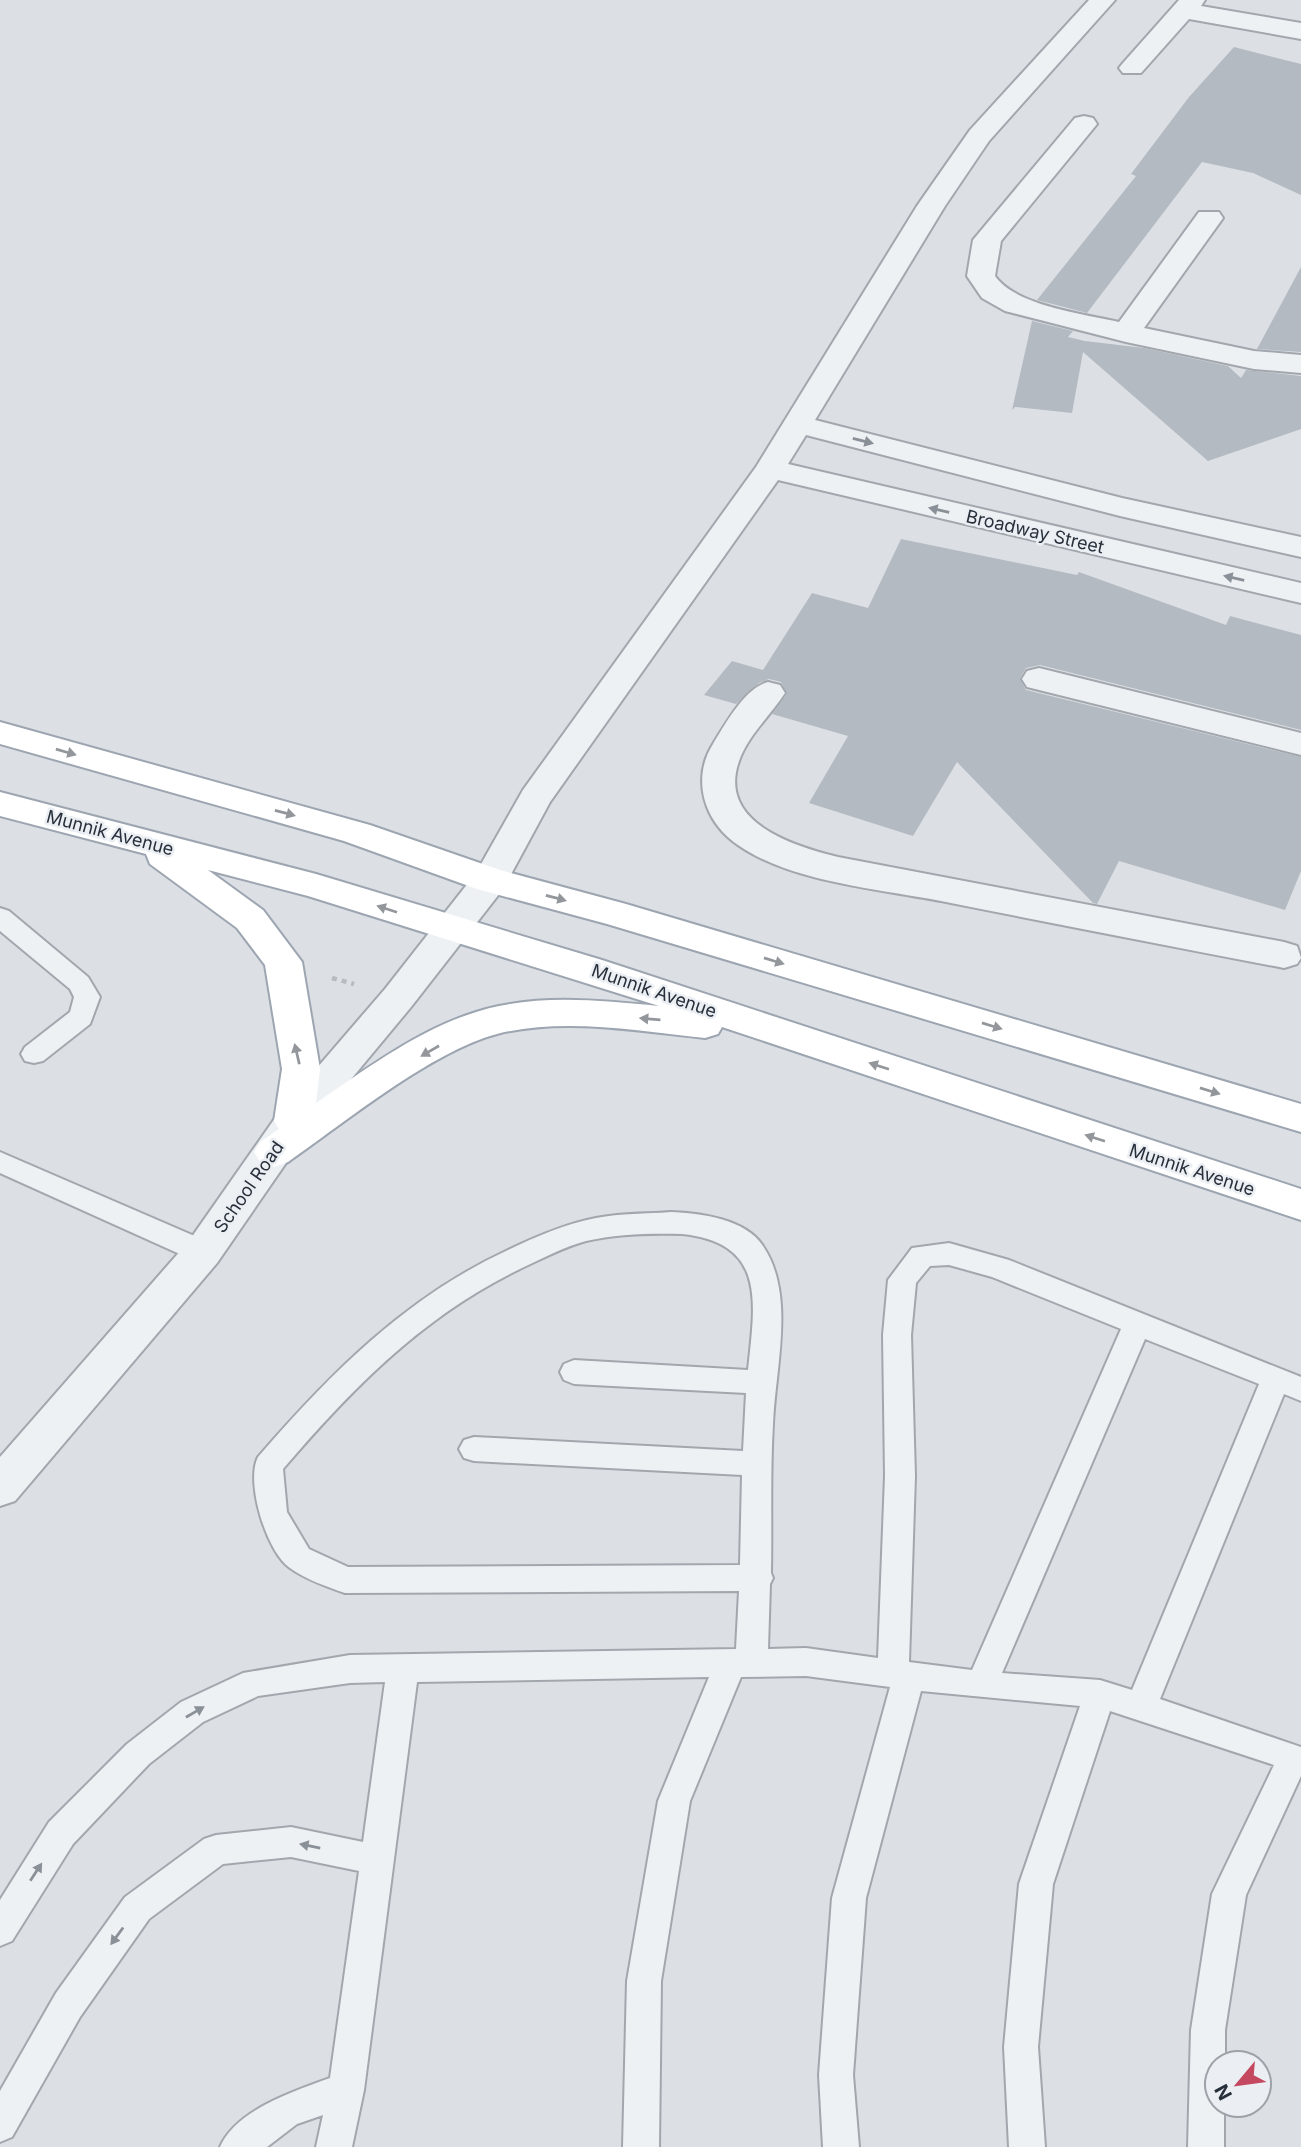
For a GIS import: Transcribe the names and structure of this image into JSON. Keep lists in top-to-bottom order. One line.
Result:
{"streets":{"main road":["Munnik Avenue"],"street":["Broadway Street","School Road"]},"crossings":[["Broadway Street","School Road"],["Munnik Avenue","School Road"]],"north":"bottom left"}
